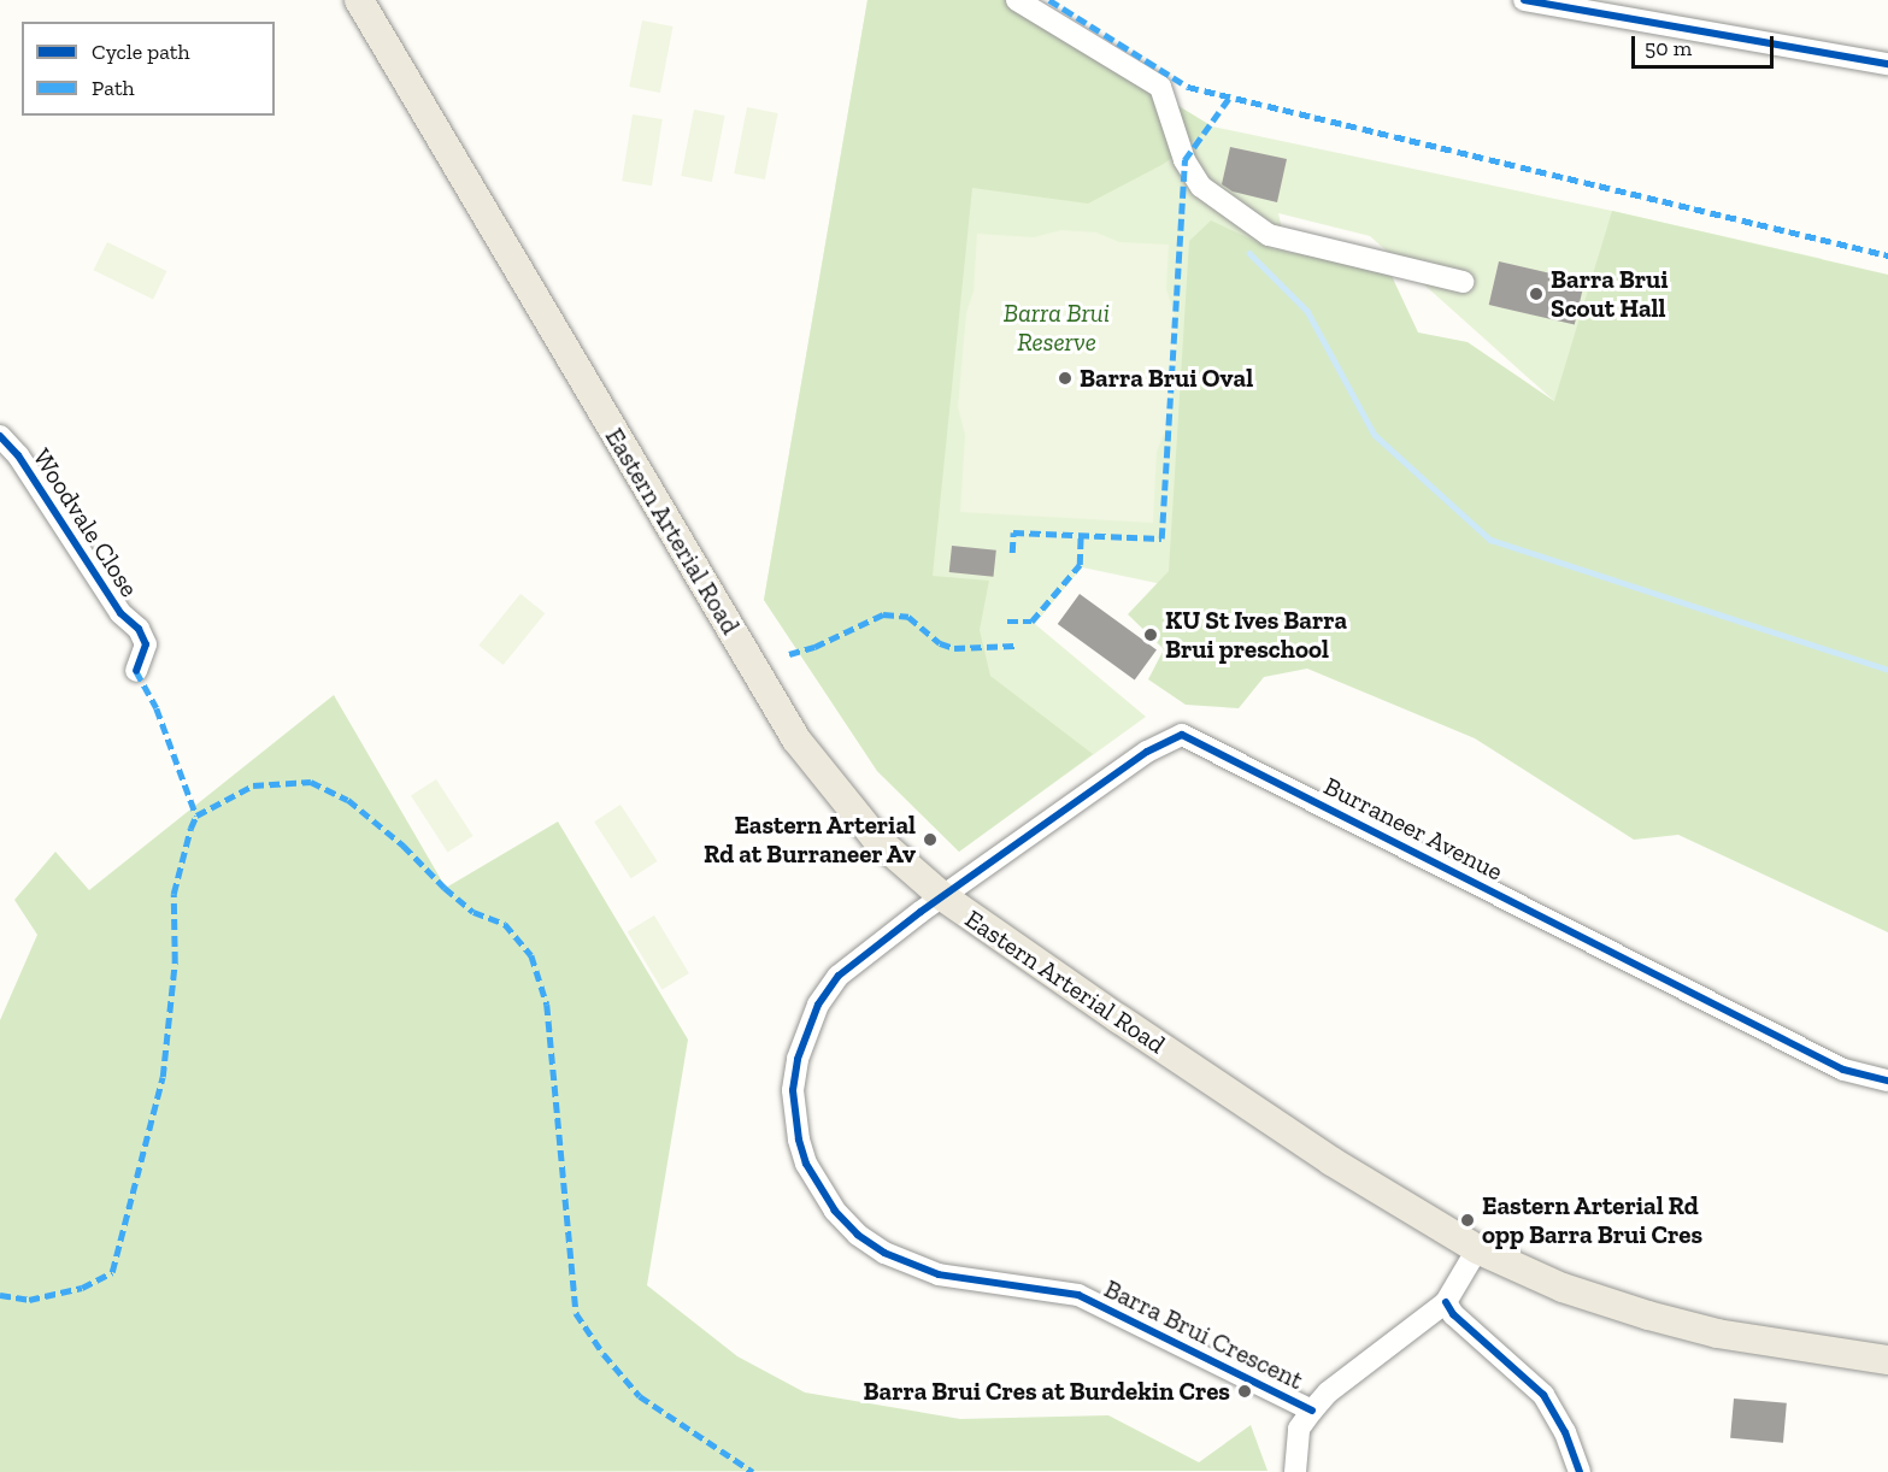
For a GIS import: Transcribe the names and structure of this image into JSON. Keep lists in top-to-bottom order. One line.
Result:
{"streets":{"main road":["Eastern Arterial Road"],"street":["Woodvale Close","Burraneer Avenue","Barra Brui Crescent"]},"crossings":[["Eastern Arterial Road","Burraneer Avenue"],["Eastern Arterial Road","Barra Brui Crescent"],["Burraneer Avenue","Barra Brui Crescent"]],"parks":["Barra Brui Reserve"],"places":["Barra Brui Scout Hall","Barra Brui Oval","KU St Ives Barra Brui preschool","Eastern Arterial Rd at Burraneer Av","Eastern Arterial Rd opp Barra Brui Cres","Barra Brui Cres at Burdekin Cres"],"legend":["Cycle path","Path"],"scale_bar":"50 m"}
